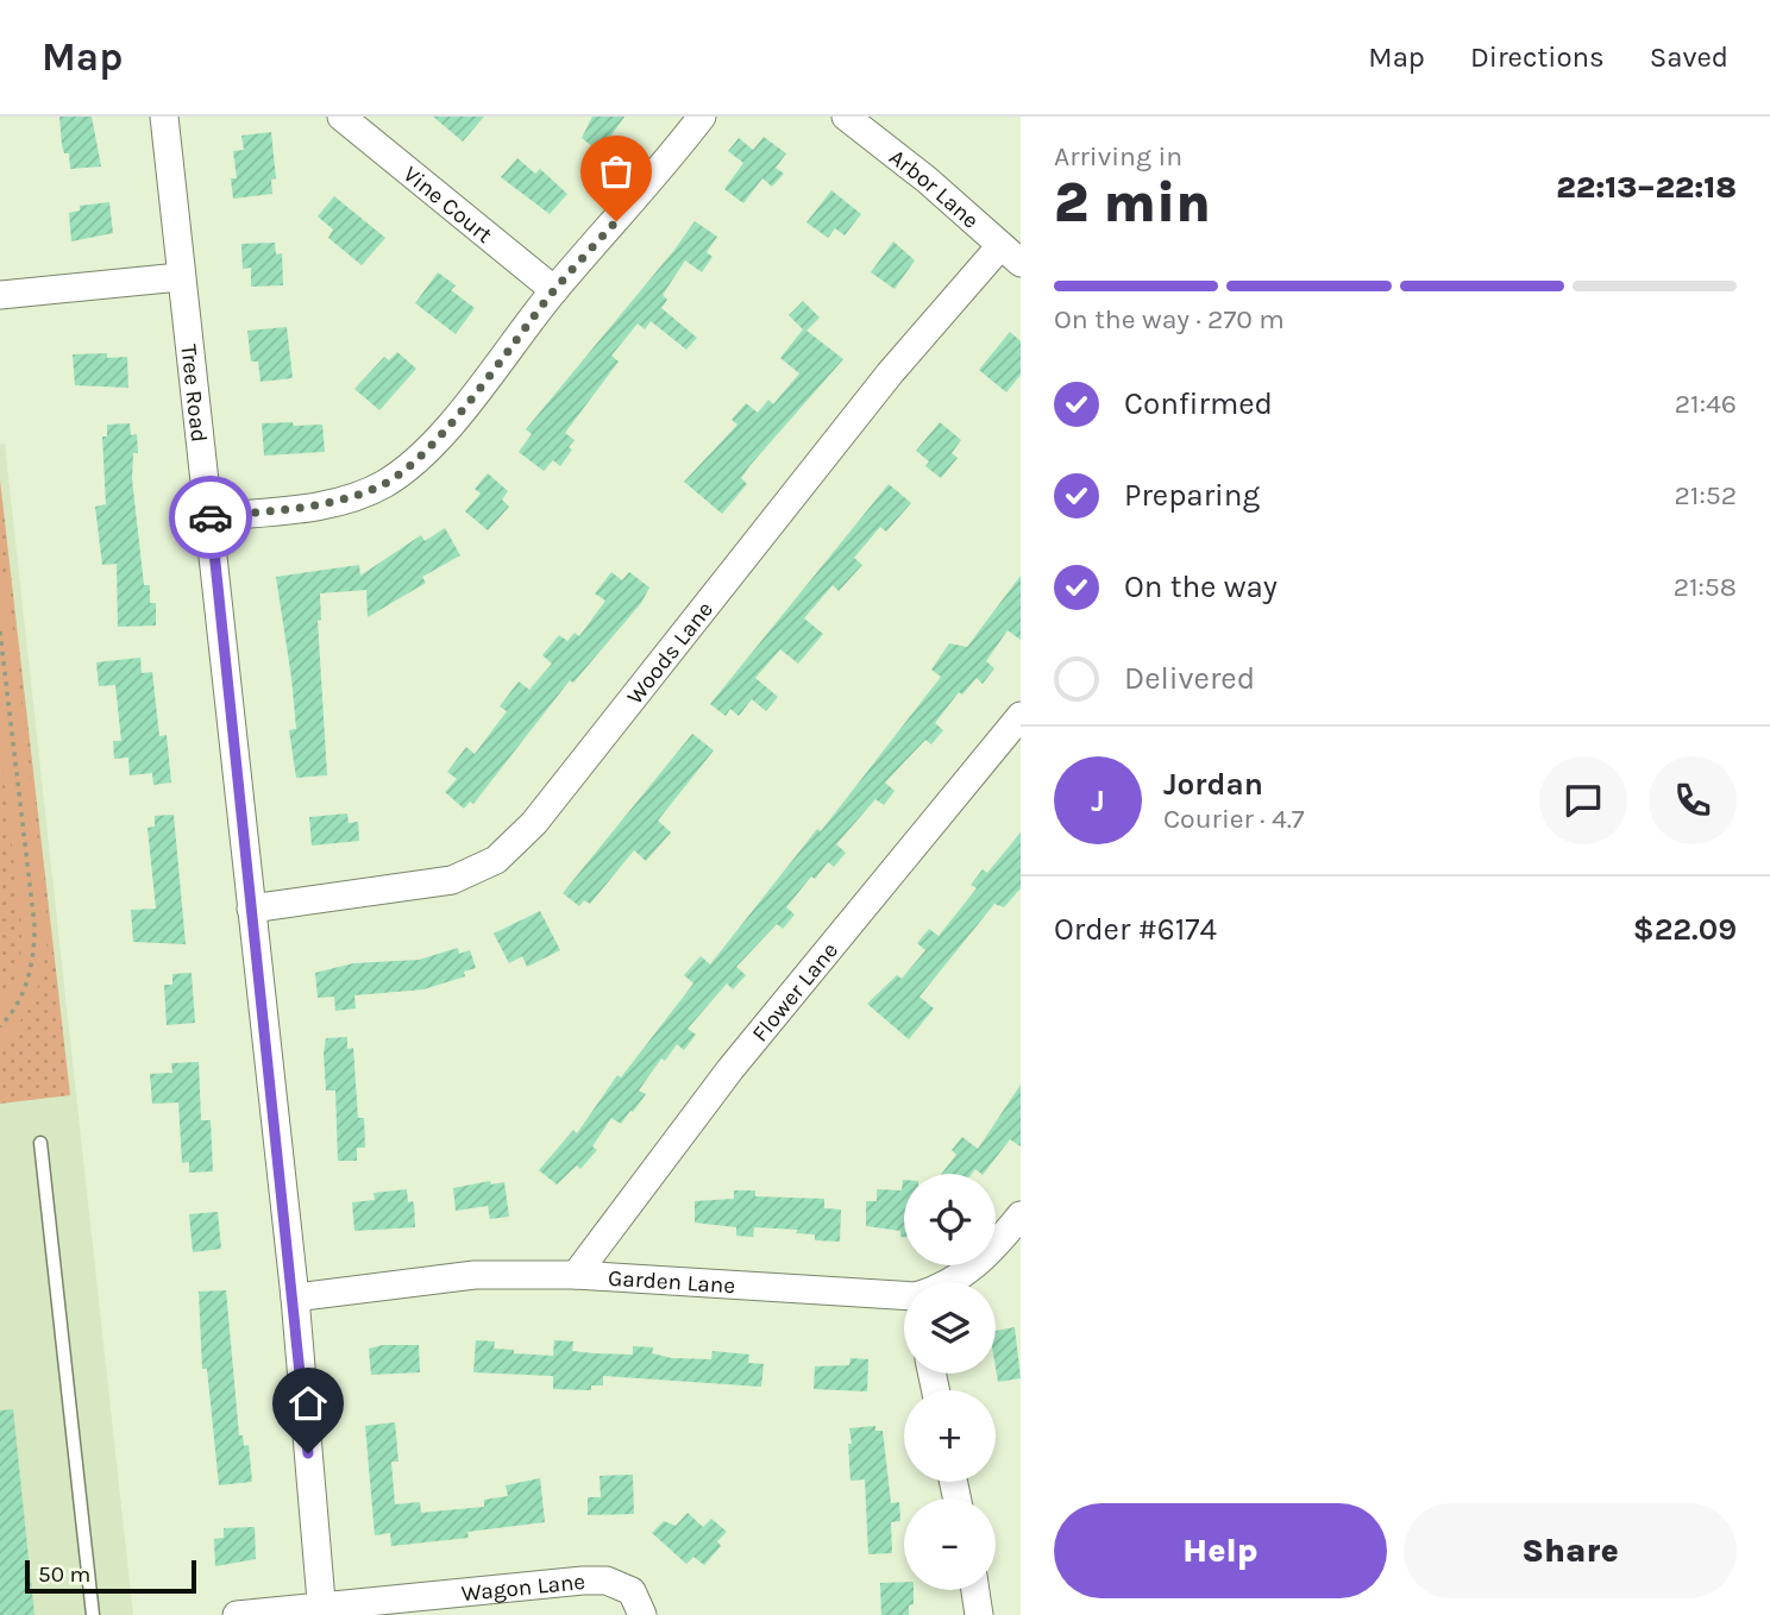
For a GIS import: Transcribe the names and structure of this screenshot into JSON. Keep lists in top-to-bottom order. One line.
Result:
{"streets":{"street":["Arbor Lane","Vine Court","Tree Road","Woods Lane","Flower Lane","Garden Lane","Wagon Lane"]},"crossings":[["Arbor Lane","Woods Lane"],["Tree Road","Woods Lane"],["Tree Road","Garden Lane"],["Tree Road","Wagon Lane"],["Flower Lane","Garden Lane"]],"scale_bar":"50 m","page":{"header":"Map","nav":["Map","Directions","Saved"],"heading":["2 min","Arriving in","22:13–22:18"],"panel":["Jordan","Courier · 4.7","Order #6174","$22.09"],"bar":"On the way · 270 m","list":[["Confirmed","21:46"],["Preparing","21:52"],["On the way","21:58"],"Delivered"],"round":"J","map_buttons":["+","−"],"buttons":["Help","Share"],"scale":"50 m"}}
